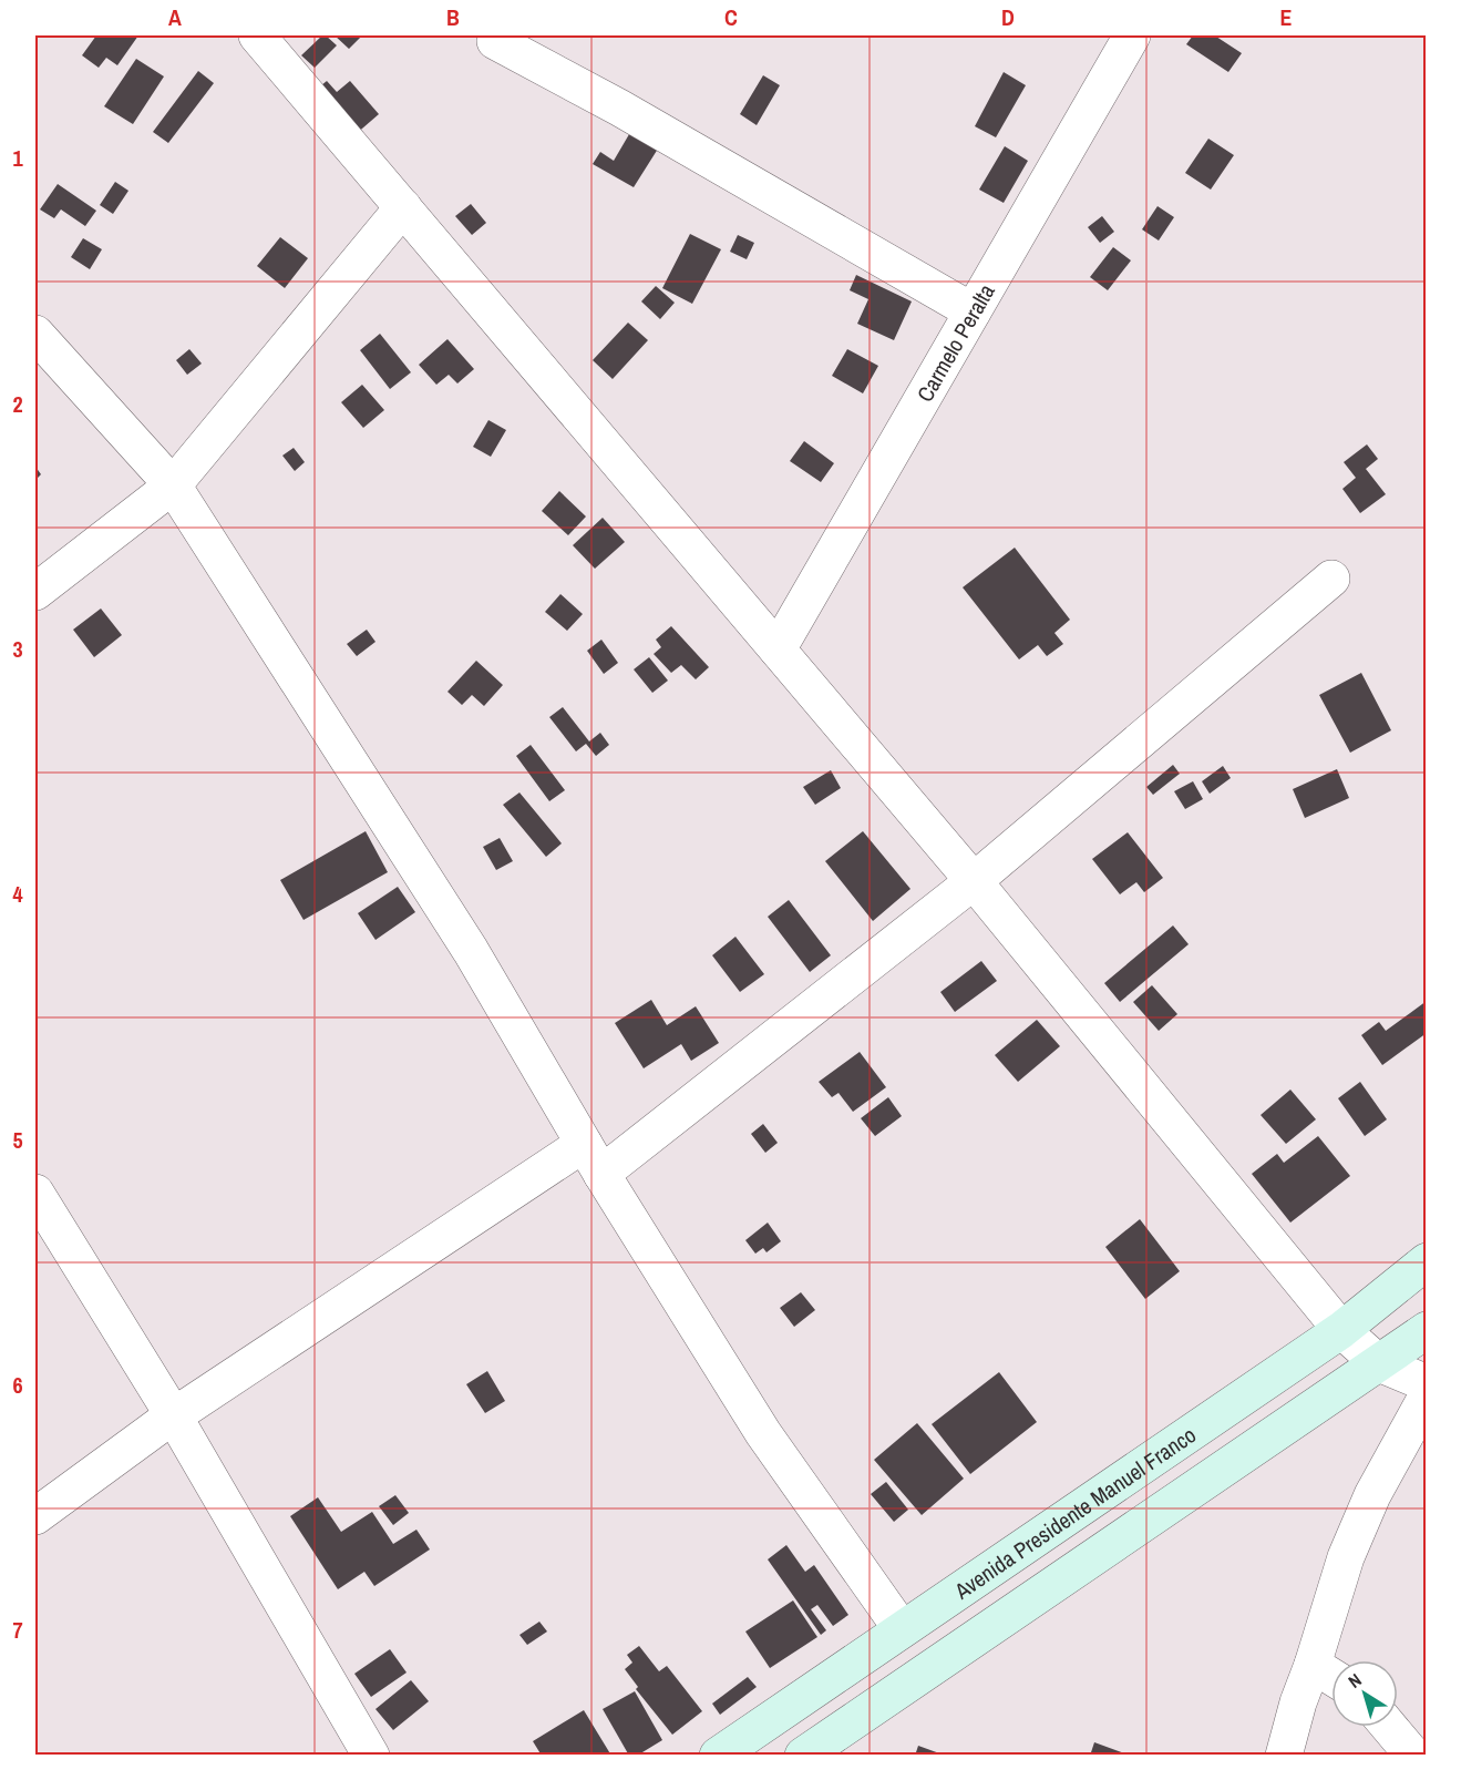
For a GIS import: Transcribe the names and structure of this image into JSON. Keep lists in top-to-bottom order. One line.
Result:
{"streets":{"main road":["Avenida Presidente Manuel Franco"],"street":["Carmelo Peralta"]},"north":"top left","grid":{"columns":["A","B","C","D","E"],"rows":["1","2","3","4","5","6","7"]}}
